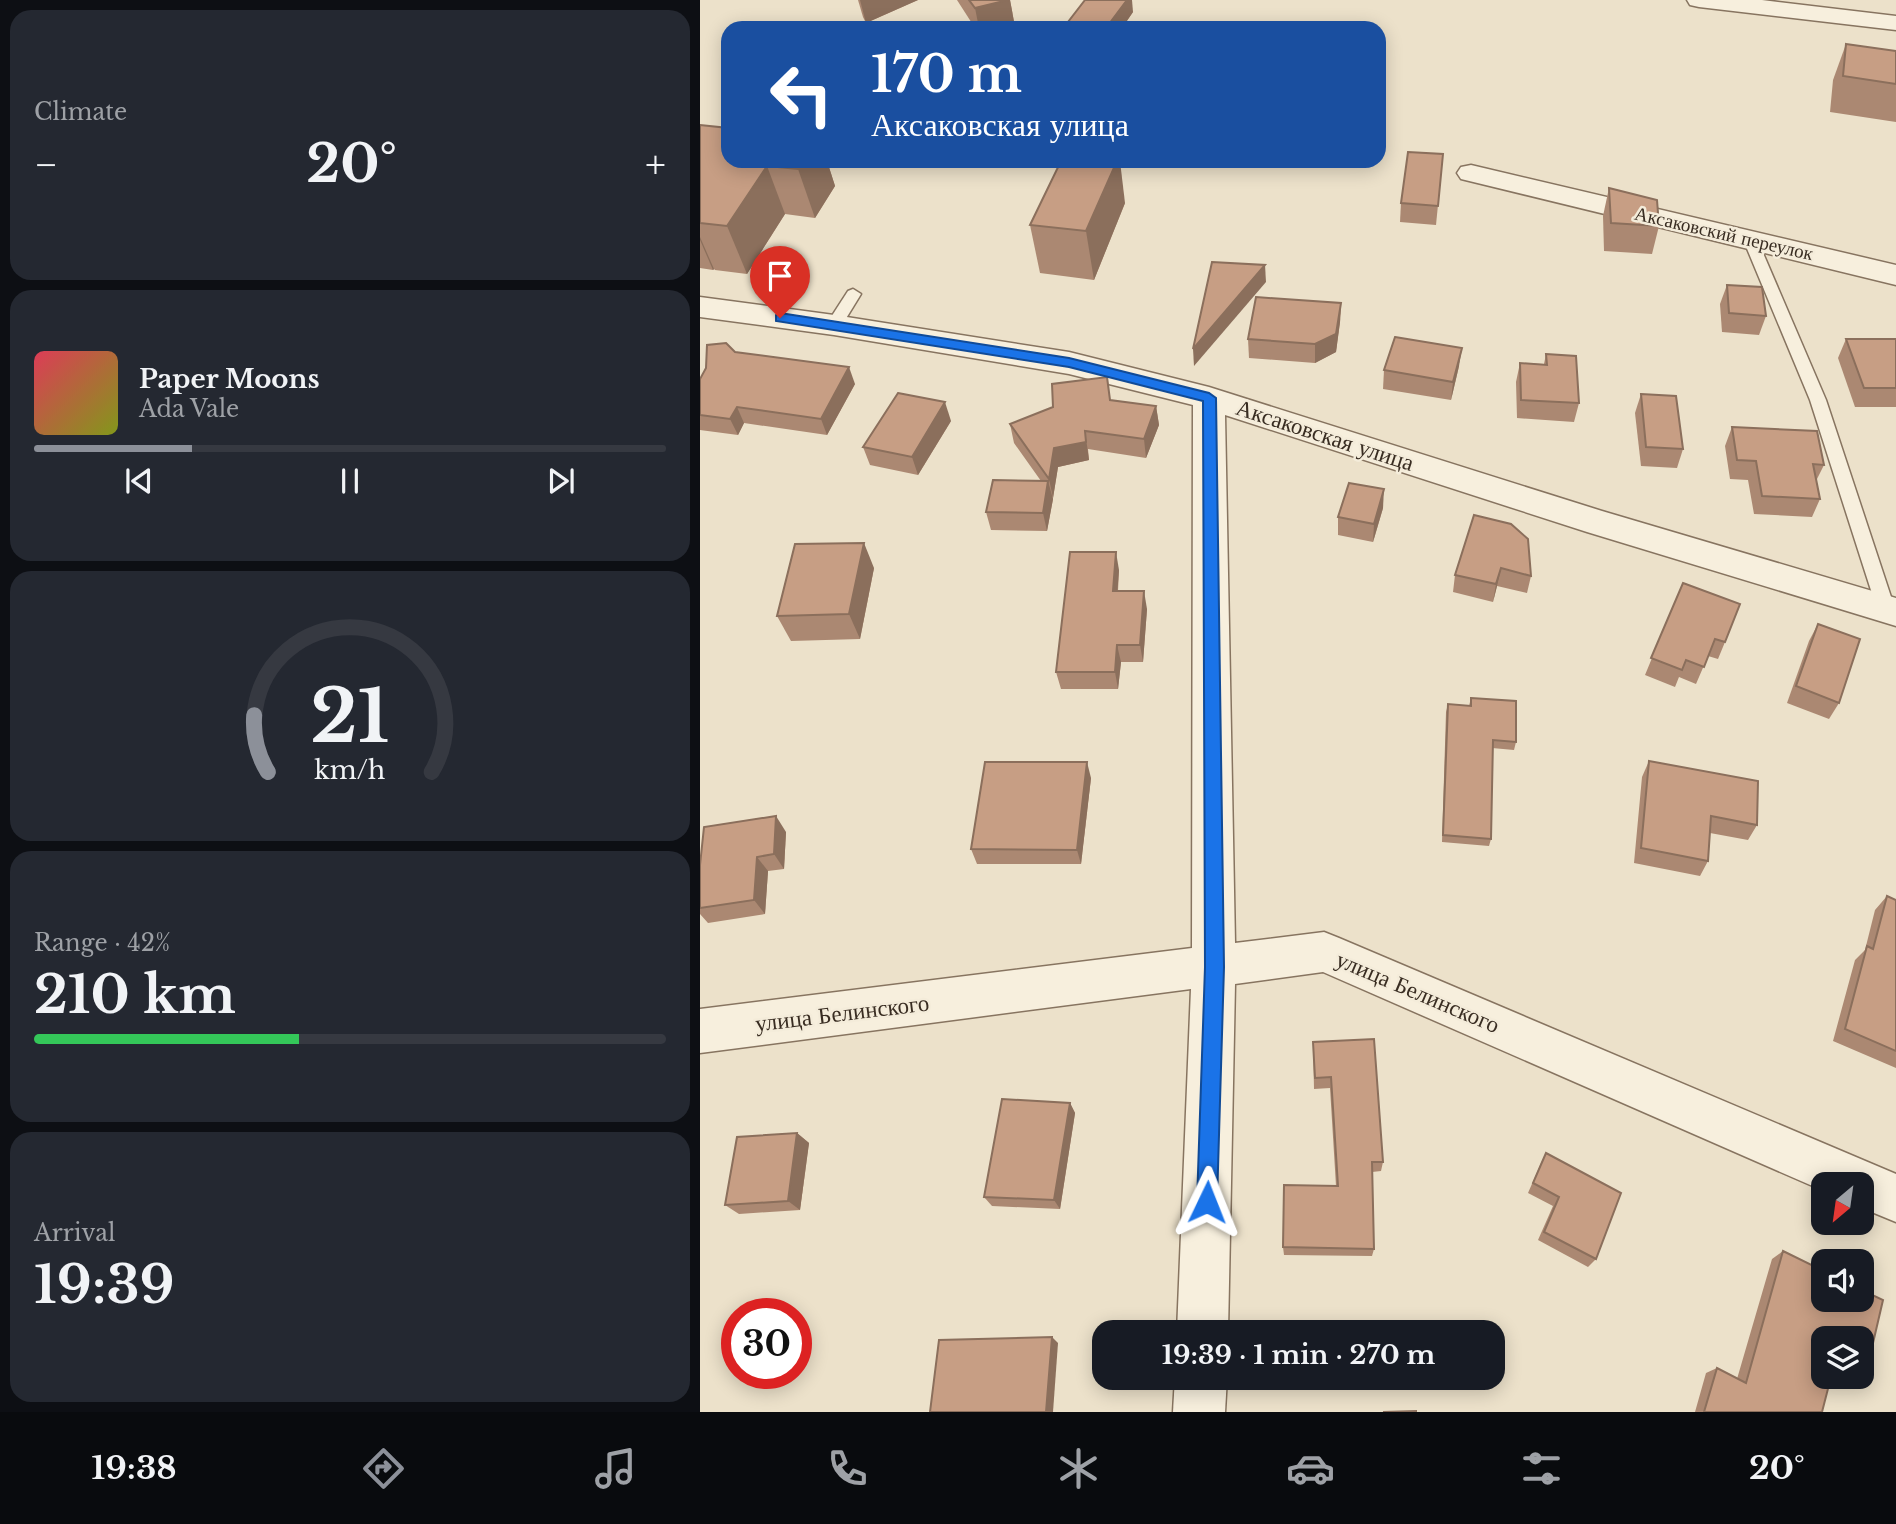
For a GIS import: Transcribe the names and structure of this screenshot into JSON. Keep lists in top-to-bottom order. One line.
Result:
{"streets":{"street":["Аксаковский переулок","Аксаковская улица","улица Белинского"]},"north":"bottom left","page":{"tile":["Climate",["Range · 42%","210 km"],["Arrival","19:39"]],"turn":["170 m","Аксаковская улица"],"heat":["−","20°","+"],"song":["Paper Moons","Ada Vale"],"limit":"30","trip":"19:39 · 1 min · 270 m","tabs":["19:38","20°"],"gauge":["21","km/h"]}}
